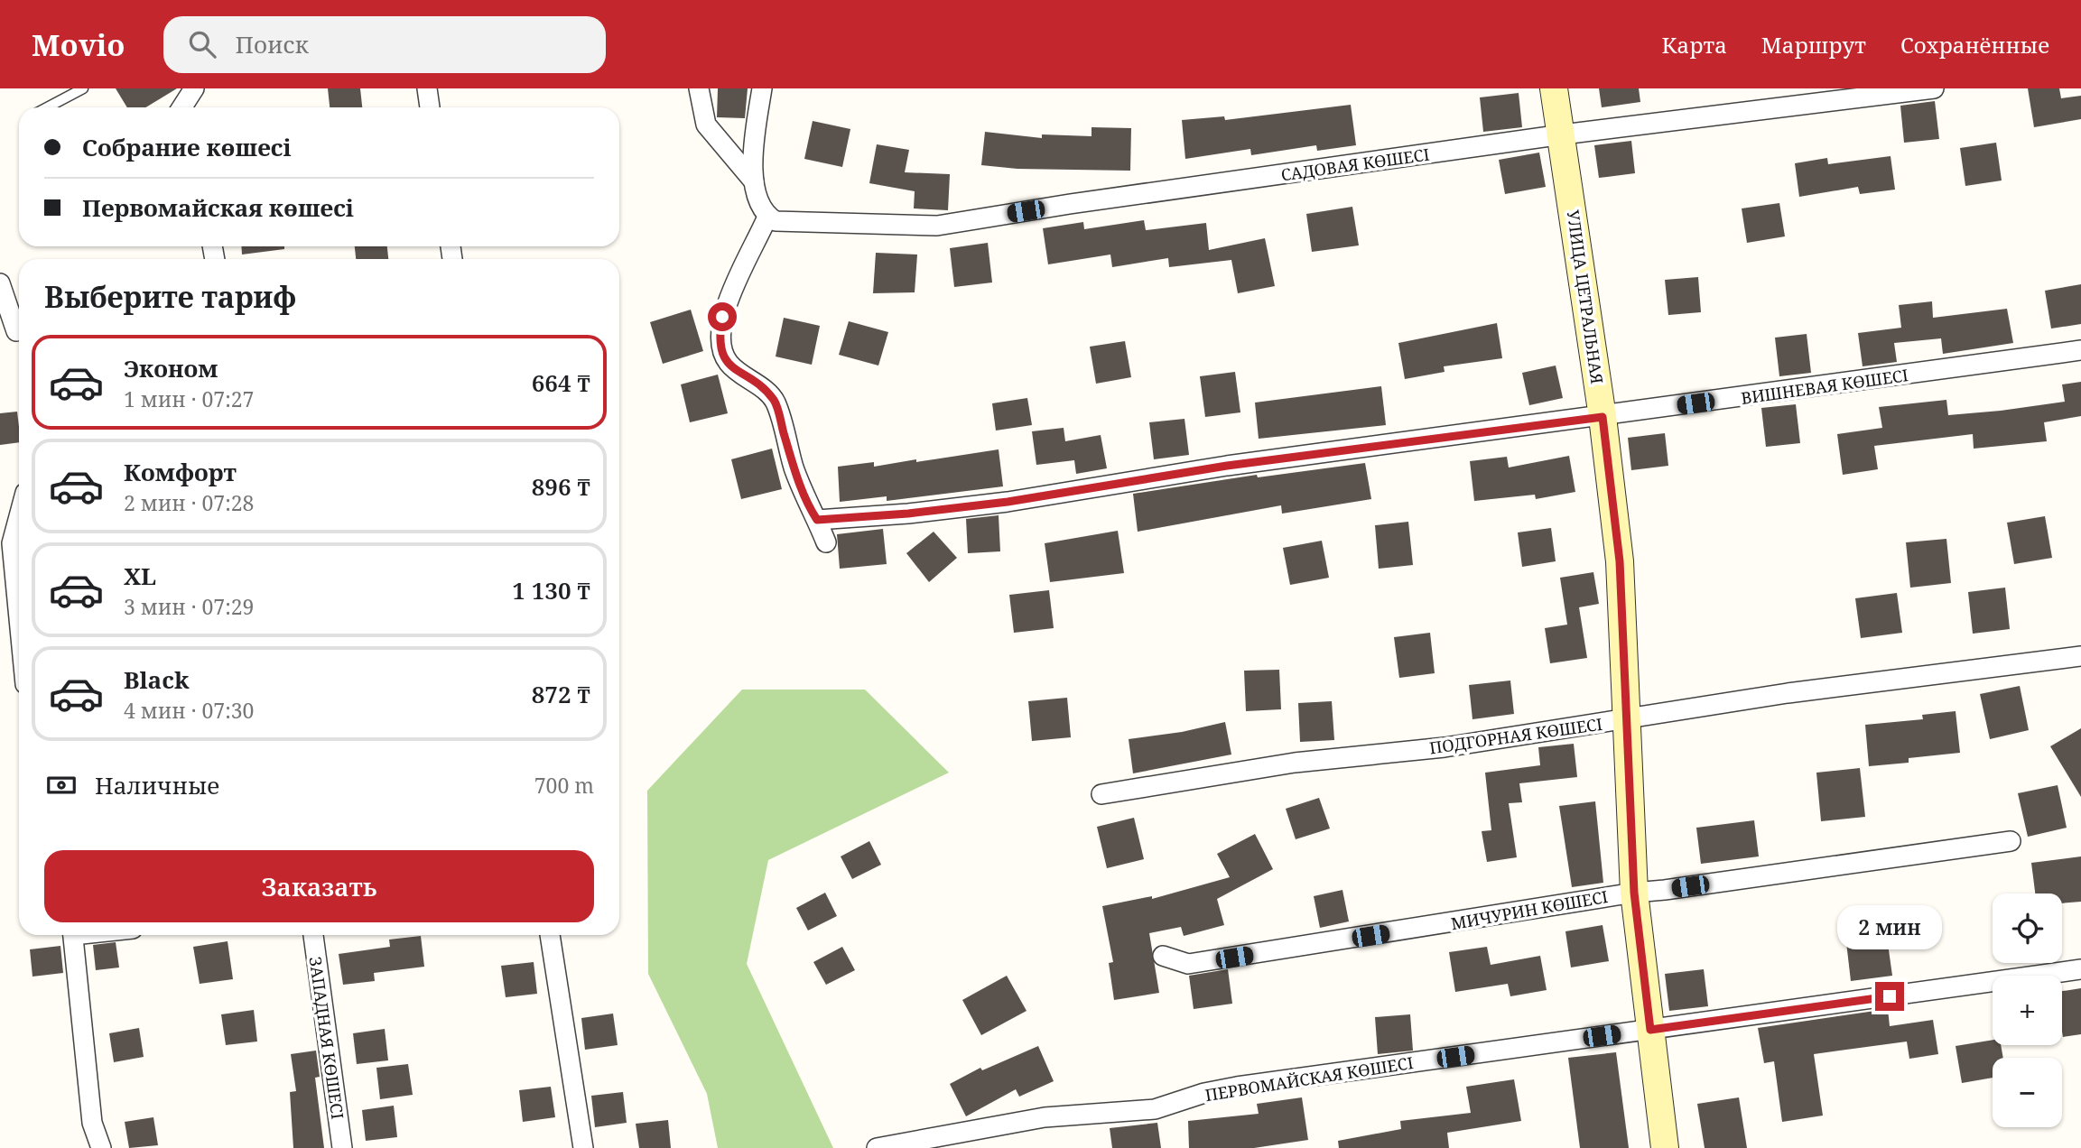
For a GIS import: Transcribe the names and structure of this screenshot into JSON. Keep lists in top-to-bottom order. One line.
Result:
{"streets":{"street":["САДОВАЯ КӨШЕСІ","УЛИЦА ЦЕТРАЛЬНАЯ","ВИШНЕВАЯ КӨШЕСІ","ПОДГОРНАЯ КӨШЕСІ","МИЧУРИН КӨШЕСІ","ЗАПАДНАЯ КӨШЕСІ","ПЕРВОМАЙСКАЯ КӨШЕСІ"]},"crossings":[["САДОВАЯ КӨШЕСІ","УЛИЦА ЦЕТРАЛЬНАЯ"],["УЛИЦА ЦЕТРАЛЬНАЯ","ВИШНЕВАЯ КӨШЕСІ"],["УЛИЦА ЦЕТРАЛЬНАЯ","ПОДГОРНАЯ КӨШЕСІ"],["УЛИЦА ЦЕТРАЛЬНАЯ","МИЧУРИН КӨШЕСІ"],["УЛИЦА ЦЕТРАЛЬНАЯ","ПЕРВОМАЙСКАЯ КӨШЕСІ"]],"page":{"header":"Movio","search":"Поиск","nav":["Карта","Маршрут","Сохранённые"],"banner":["Собрание көшесі","Первомайская көшесі"],"heading":"Выберите тариф","list":[{"name":"Эконом","note":"1 мин · 07:27","value":"664 ₸"},{"name":"Комфорт","note":"2 мин · 07:28","value":"896 ₸"},{"name":"XL","note":"3 мин · 07:29","value":"1 130 ₸"},{"name":"Black","note":"4 мин · 07:30","value":"872 ₸"}],"pay":["Наличные","700 m"],"buttons":"Заказать","map_buttons":["+","−"],"bubble":"2 мин"}}
